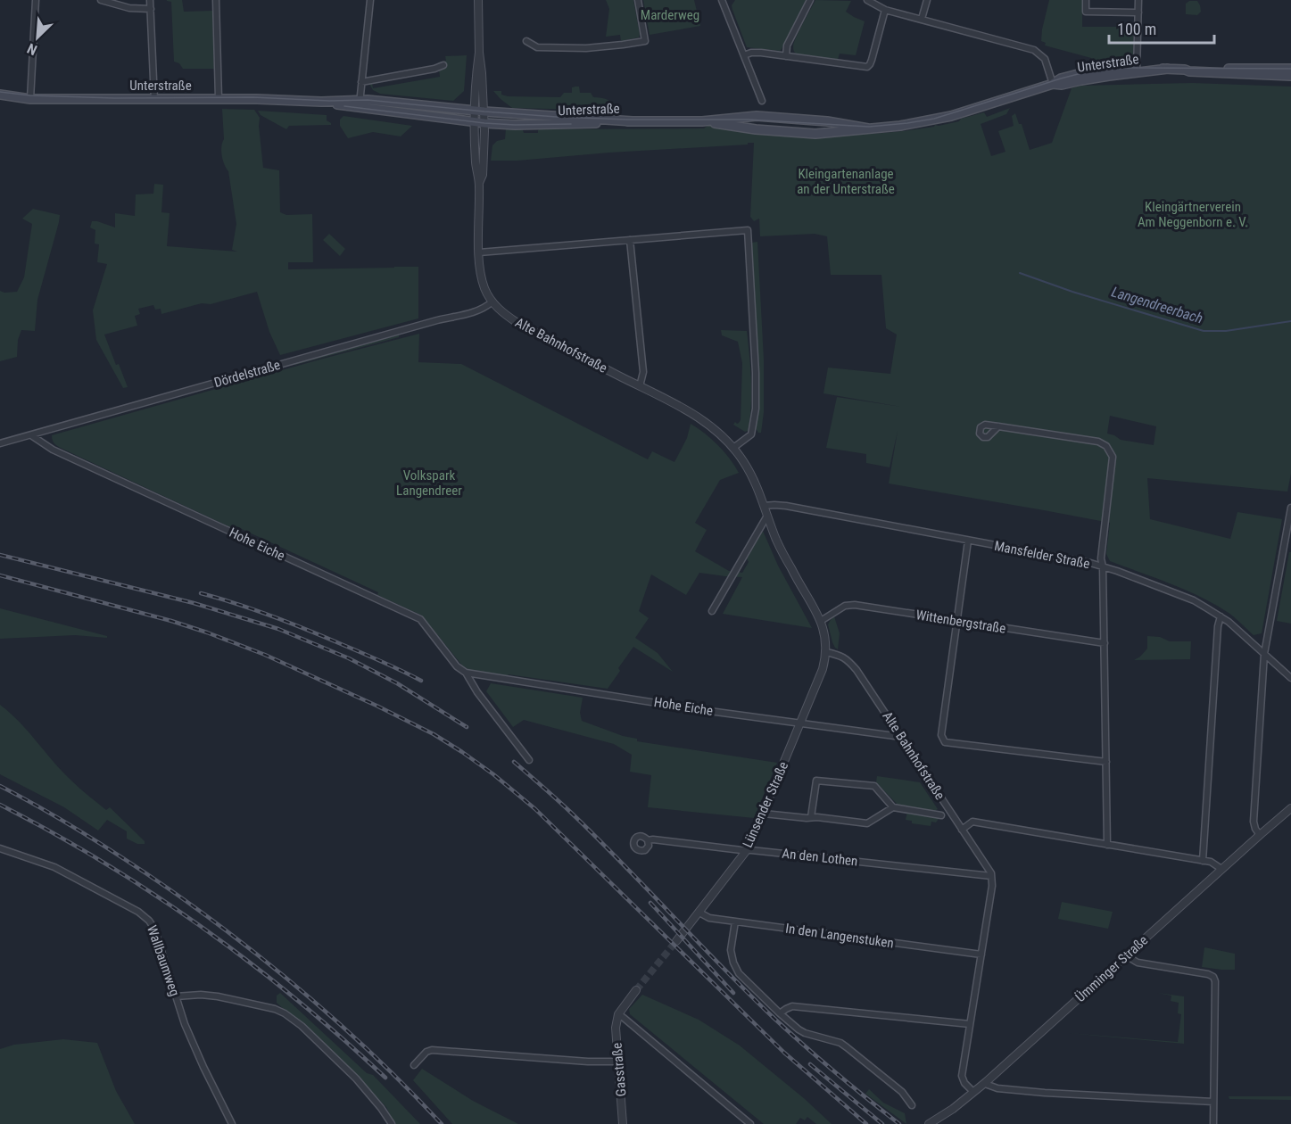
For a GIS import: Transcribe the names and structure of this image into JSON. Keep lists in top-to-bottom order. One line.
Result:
{"streets":{"main road":["Unterstraße"],"street":["Alte Bahnhofstraße","Dördelstraße","Hohe Eiche","Mansfelder Straße","Wittenbergstraße","Lünsender Straße","An den Lothen","In den Langenstuken","Wallbaumweg","Ümminger Straße","Gasstraße"]},"crossings":[["Unterstraße","Alte Bahnhofstraße"],["Alte Bahnhofstraße","Dördelstraße"],["Alte Bahnhofstraße","Hohe Eiche"],["Alte Bahnhofstraße","Mansfelder Straße"],["Alte Bahnhofstraße","Wittenbergstraße"],["Alte Bahnhofstraße","Lünsender Straße"],["Alte Bahnhofstraße","An den Lothen"],["Dördelstraße","Hohe Eiche"],["Hohe Eiche","Lünsender Straße"],["Lünsender Straße","An den Lothen"],["Lünsender Straße","In den Langenstuken"]],"water":["Langendreerbach"],"parks":["Marderweg","Kleingartenanlage an der Unterstraße","Kleingärtnerverein Am Neggenborn e. V.","Volkspark Langendreer"],"scale_bar":"100 m","north":"bottom left"}
